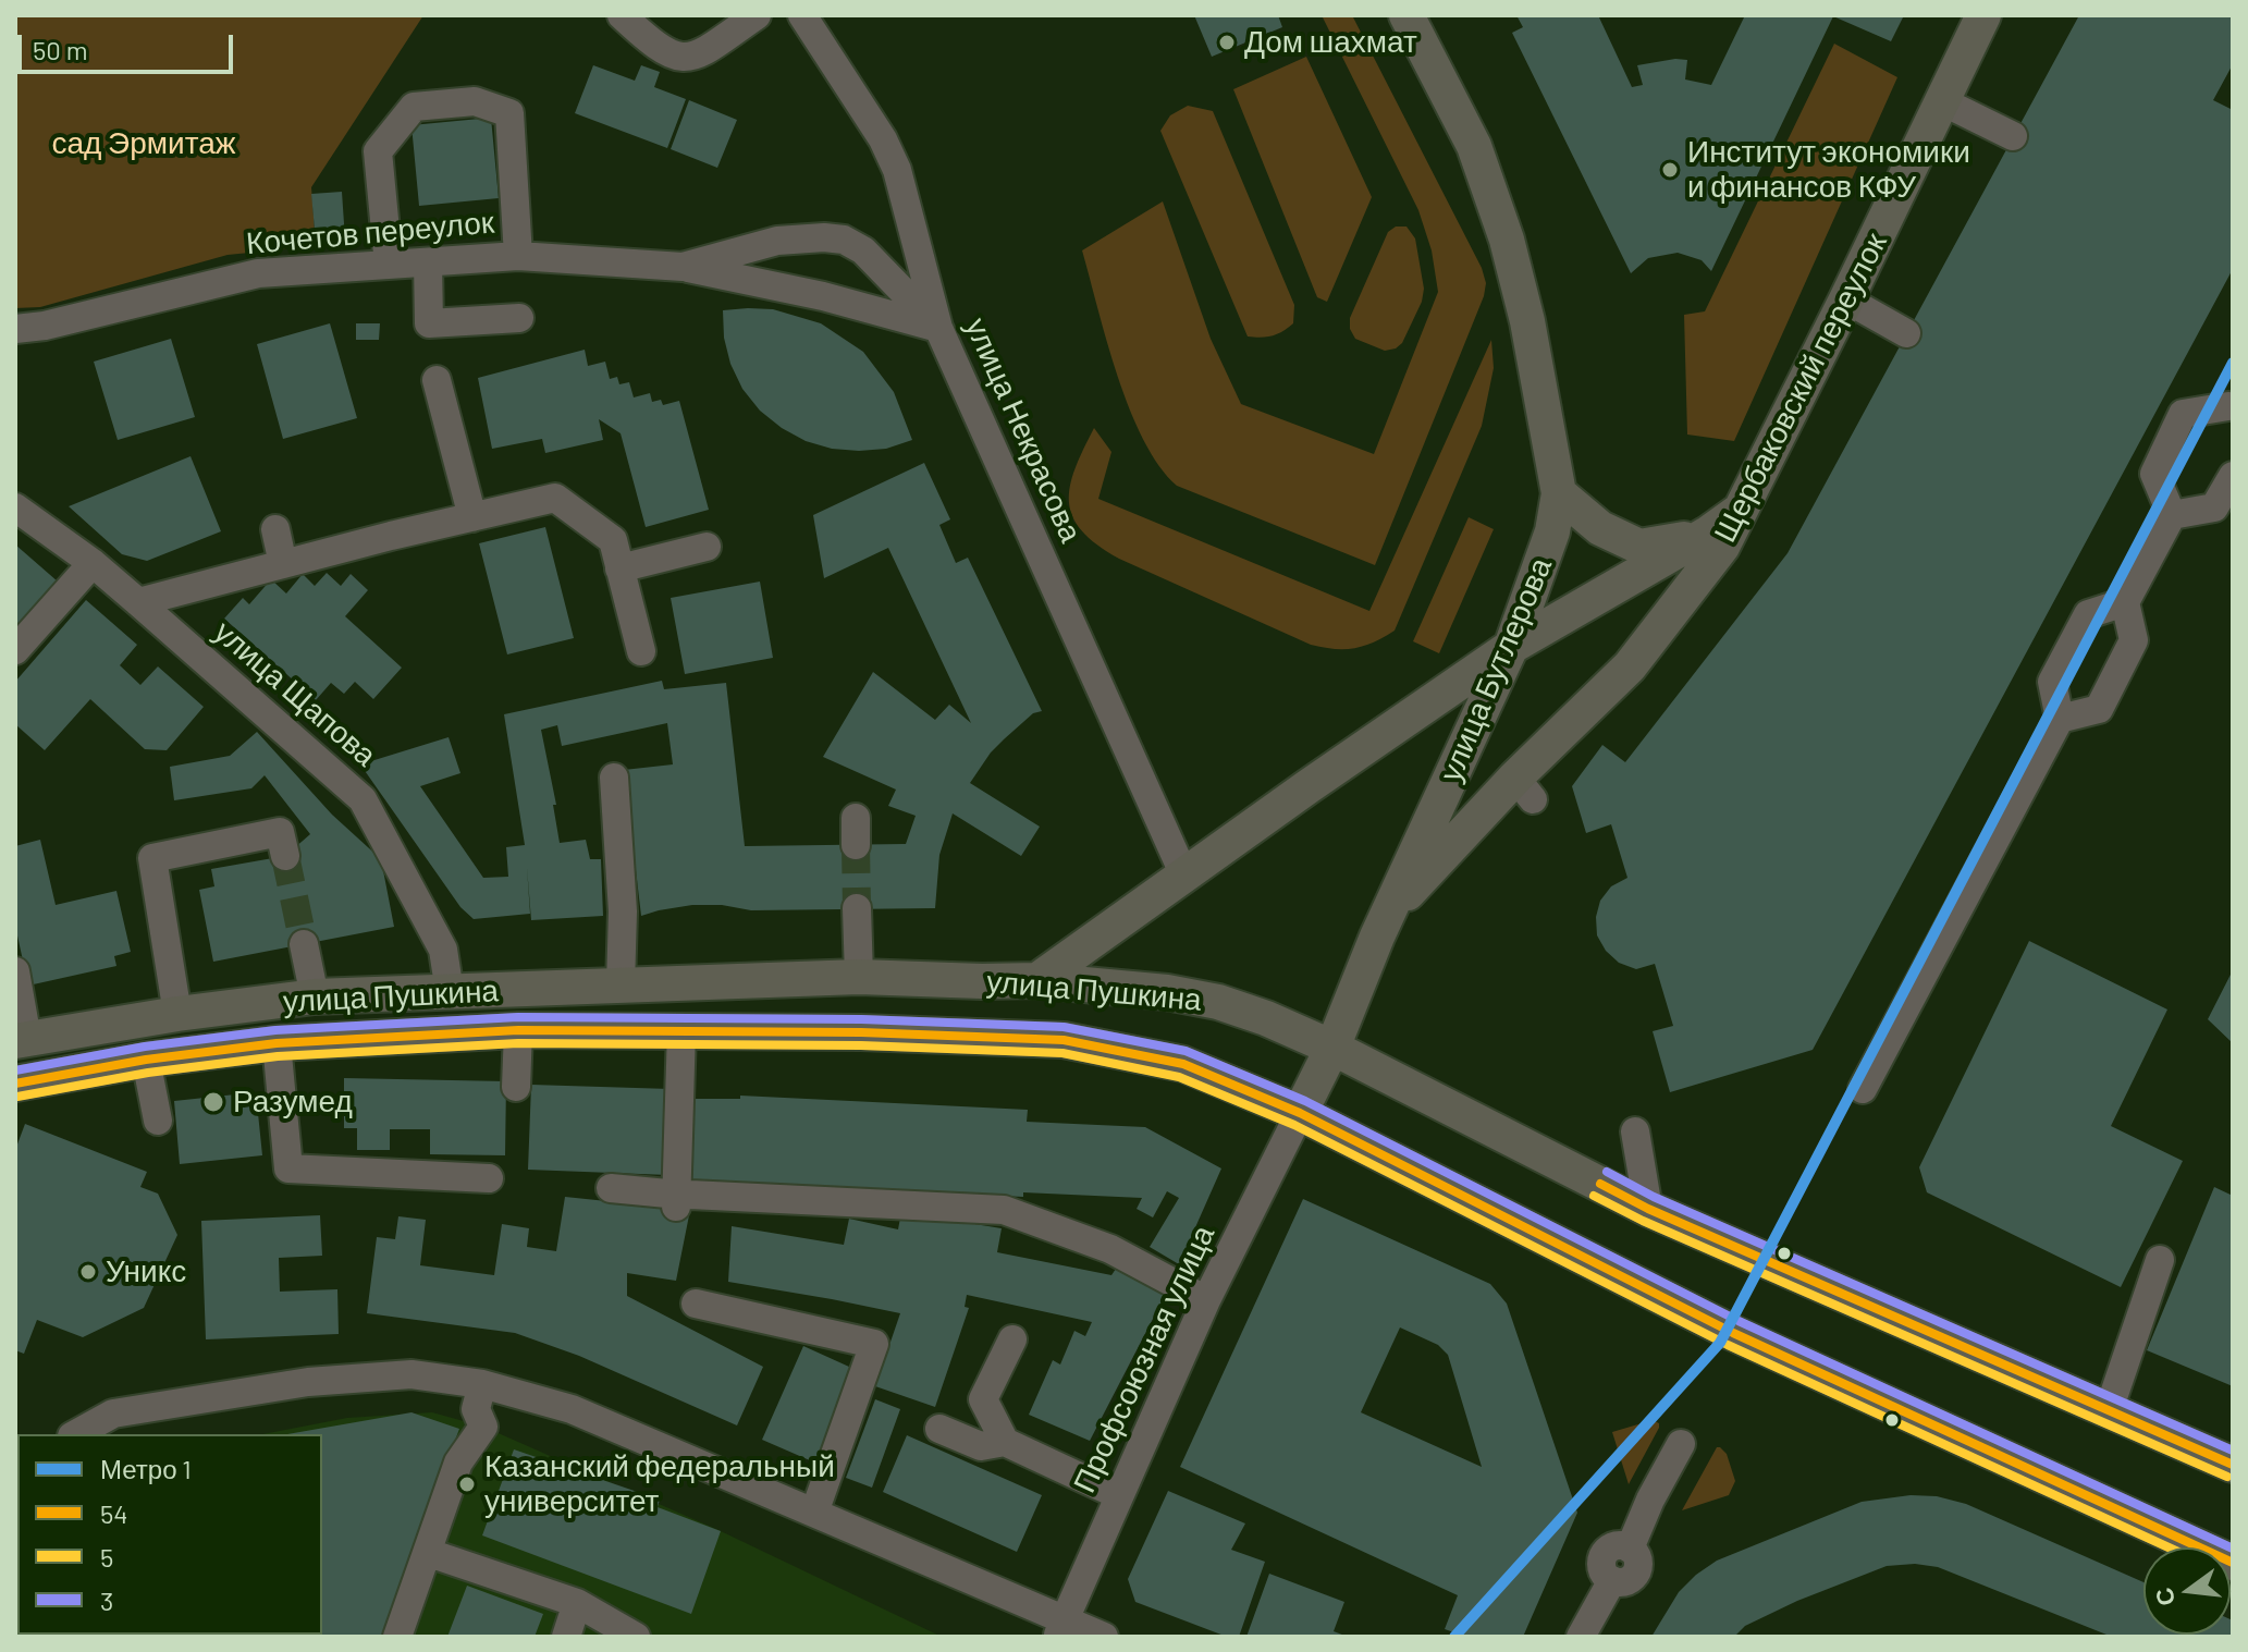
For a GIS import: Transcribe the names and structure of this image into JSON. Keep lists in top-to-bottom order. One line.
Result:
{"streets":{"main road":["Щербаковский переулок","улица Бутлерова","улица Пушкина"],"street":["Кочетов переулок","улица Некрасова","улица Щапова","Профсоюзная улица"]},"crossings":[["Кочетов переулок","улица Некрасова"],["Щербаковский переулок","улица Бутлерова"],["улица Бутлерова","улица Пушкина"],["улица Бутлерова","Профсоюзная улица"],["улица Щапова","улица Пушкина"],["улица Пушкина","Профсоюзная улица"]],"parks":["сад Эрмитаж"],"places":["Дом шахмат","Институт экономики и финансов КФУ","Разумед","Уникс","Казанский федеральный университет"],"lines":["metro line 1","transit line 3","transit line 54","transit line 5"],"legend":["Метро 1","54","5","3"],"scale_bar":"50 m","north":"left"}
